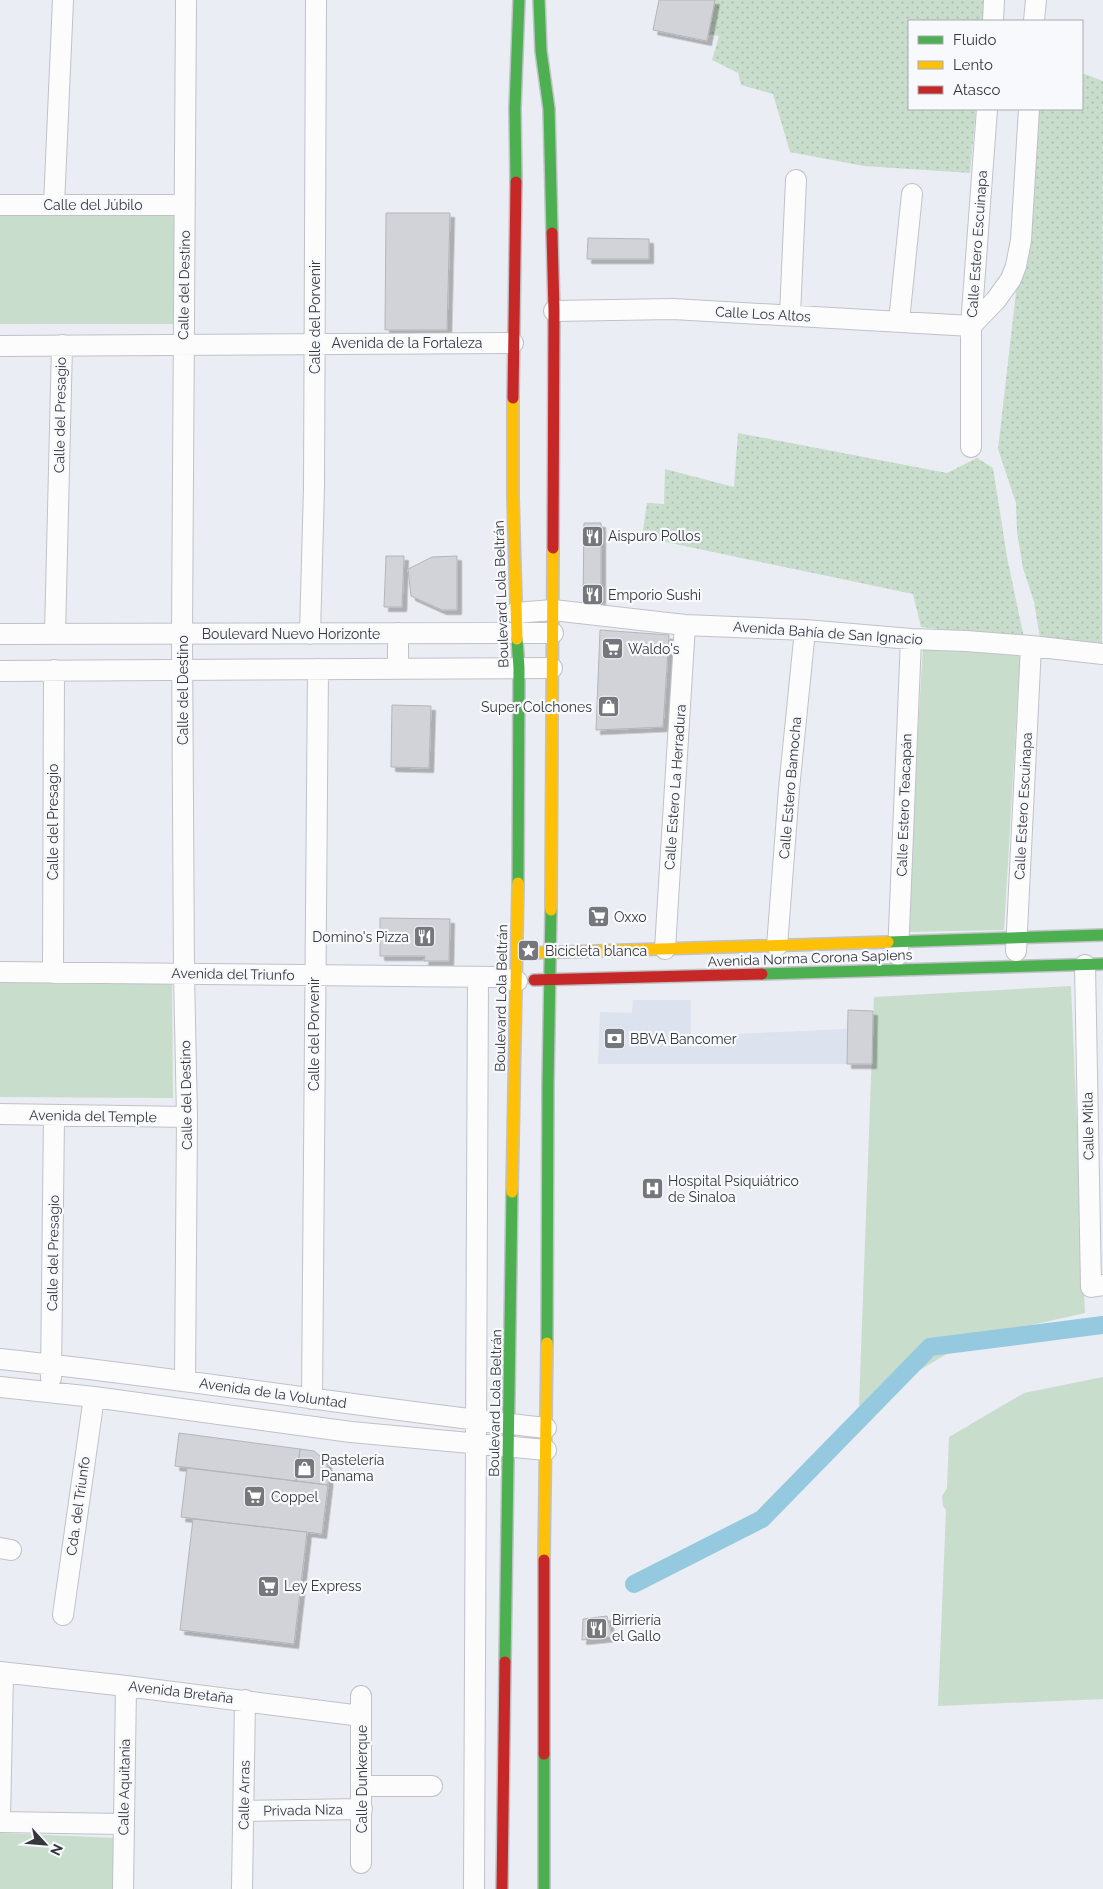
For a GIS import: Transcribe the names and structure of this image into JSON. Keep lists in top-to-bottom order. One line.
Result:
{"streets":{"main road":["Boulevard Lola Beltrán","Avenida Norma Corona Sapiens"],"street":["Calle del Júbilo","Calle Estero Escuinapa","Calle del Destino","Calle Los Altos","Calle del Porvenir","Avenida de la Fortaleza","Calle del Presagio","Avenida Bahía de San Ignacio","Boulevard Nuevo Horizonte","Calle Estero La Herradura","Calle Estero Bamocha","Calle Estero Teacapán","Avenida del Triunfo","Avenida del Temple","Calle Mitla","Avenida de la Voluntad","Cda. del Triunfo","Avenida Bretaña","Calle Dunkerque","Calle Aquitania","Calle Arras","Privada Niza"]},"crossings":[["Calle del Júbilo","Calle del Destino"],["Calle Estero Escuinapa","Calle Los Altos"],["Calle Estero Escuinapa","Avenida Bahía de San Ignacio"],["Calle Estero Escuinapa","Avenida Norma Corona Sapiens"],["Calle del Destino","Avenida de la Fortaleza"],["Calle del Destino","Boulevard Nuevo Horizonte"],["Calle del Destino","Avenida del Triunfo"],["Calle del Destino","Avenida del Temple"],["Calle del Destino","Avenida de la Voluntad"],["Calle del Porvenir","Avenida de la Fortaleza"],["Calle del Porvenir","Boulevard Nuevo Horizonte"],["Calle del Porvenir","Avenida del Triunfo"],["Calle del Porvenir","Avenida de la Voluntad"],["Avenida de la Fortaleza","Calle del Presagio"],["Avenida de la Fortaleza","Boulevard Lola Beltrán"],["Calle del Presagio","Boulevard Nuevo Horizonte"],["Calle del Presagio","Avenida del Triunfo"],["Calle del Presagio","Avenida del Temple"],["Calle del Presagio","Avenida de la Voluntad"],["Boulevard Lola Beltrán","Avenida Bahía de San Ignacio"],["Boulevard Lola Beltrán","Boulevard Nuevo Horizonte"],["Boulevard Lola Beltrán","Avenida Norma Corona Sapiens"],["Boulevard Lola Beltrán","Avenida del Triunfo"],["Boulevard Lola Beltrán","Avenida de la Voluntad"],["Avenida Bahía de San Ignacio","Calle Estero La Herradura"],["Avenida Bahía de San Ignacio","Calle Estero Bamocha"],["Avenida Bahía de San Ignacio","Calle Estero Teacapán"],["Calle Estero La Herradura","Avenida Norma Corona Sapiens"],["Calle Estero Bamocha","Avenida Norma Corona Sapiens"],["Calle Estero Teacapán","Avenida Norma Corona Sapiens"],["Avenida Norma Corona Sapiens","Avenida del Triunfo"],["Avenida Norma Corona Sapiens","Calle Mitla"],["Avenida de la Voluntad","Cda. del Triunfo"],["Avenida Bretaña","Calle Dunkerque"],["Avenida Bretaña","Calle Aquitania"],["Avenida Bretaña","Calle Arras"],["Calle Dunkerque","Privada Niza"],["Calle Arras","Privada Niza"]],"places":{"restaurant":["Aispuro Pollos","Emporio Sushi","Domino's Pizza","Birriería el Gallo"],"supermarket":["Waldo's","Oxxo","Coppel","Ley Express"],"shop":["Super Colchones","Pastelería Panama"],"place":["Bicicleta blanca"],"bank":["BBVA Bancomer"],"hospital":["Hospital Psiquiátrico de Sinaloa"]},"legend":["Fluido","Lento","Atasco"],"north":"bottom right"}
